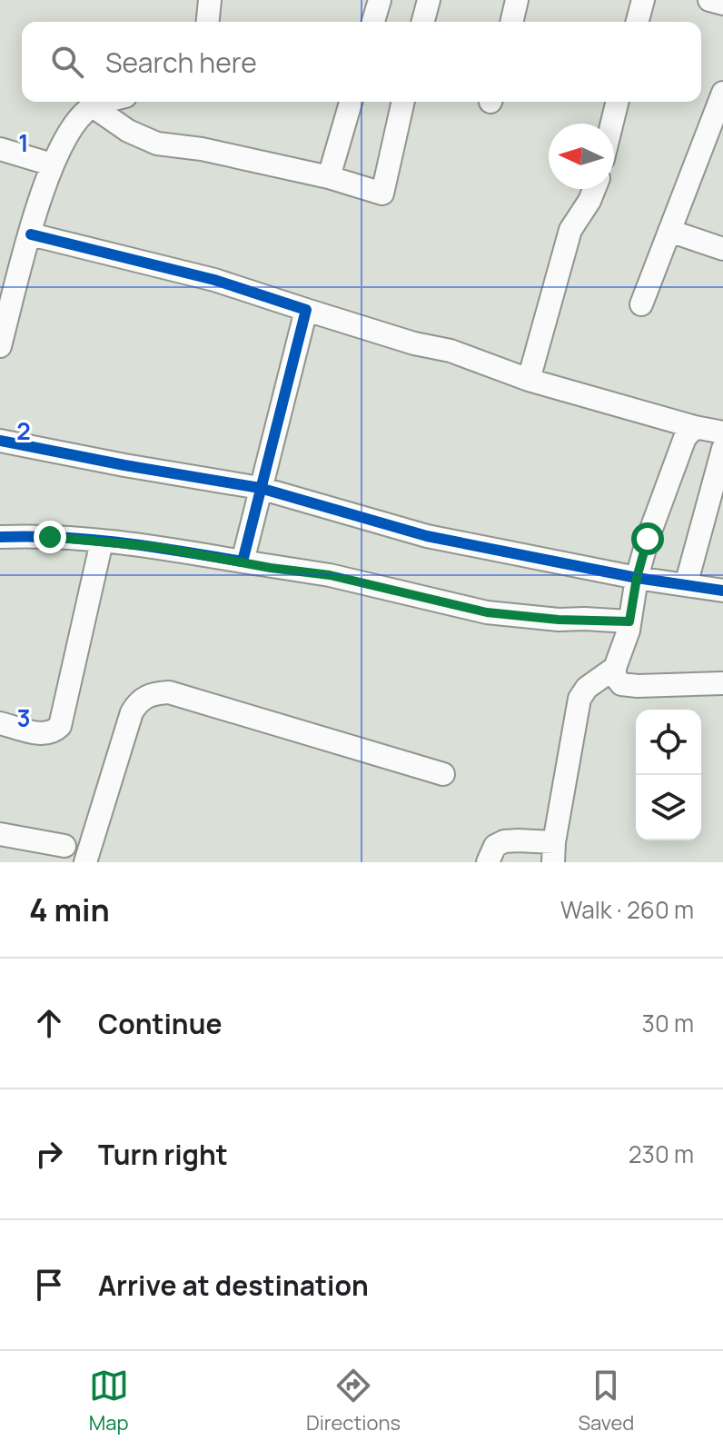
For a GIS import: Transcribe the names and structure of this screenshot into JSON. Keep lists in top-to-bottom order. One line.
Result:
{"north":"left","page":{"search":"Search here","heading":["4 min","Walk · 260 m"],"list":[["Continue","30 m"],["Turn right","230 m"],"Arrive at destination"],"nav":["Map","Directions","Saved"]},"grid":{"rows":["1","2","3"]}}
